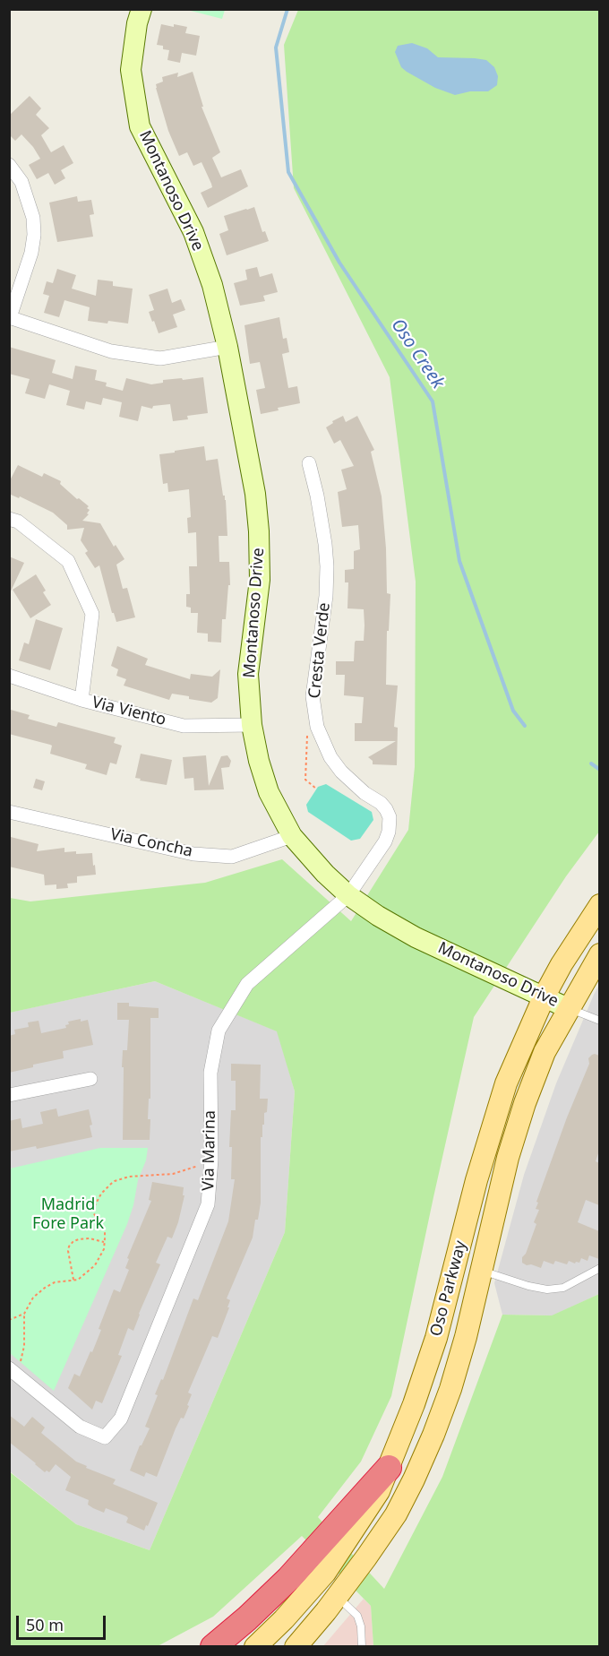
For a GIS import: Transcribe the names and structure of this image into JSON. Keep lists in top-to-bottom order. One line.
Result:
{"streets":{"main road":["Oso Parkway"],"street":["Montanoso Drive","Cresta Verde","Via Viento","Via Concha","Via Marina"]},"crossings":[["Montanoso Drive","Cresta Verde"],["Montanoso Drive","Via Viento"],["Montanoso Drive","Via Concha"],["Montanoso Drive","Via Marina"],["Montanoso Drive","Oso Parkway"],["Cresta Verde","Via Marina"]],"water":["Oso Creek"],"parks":["Madrid Fore Park"],"scale_bar":"50 m"}
